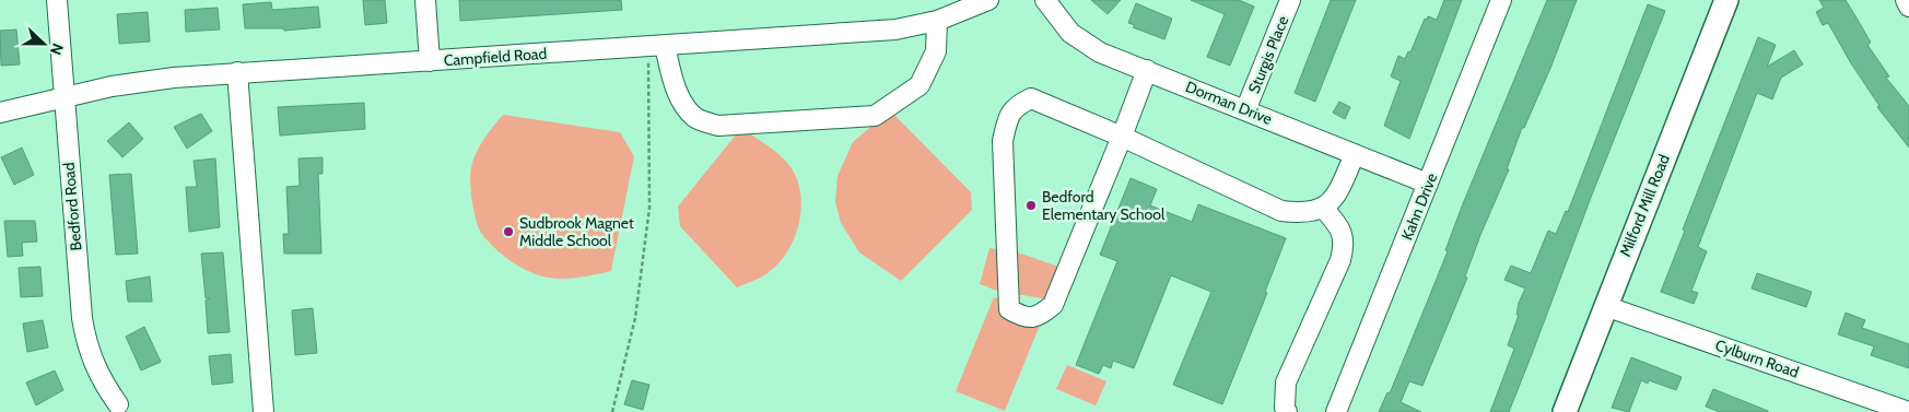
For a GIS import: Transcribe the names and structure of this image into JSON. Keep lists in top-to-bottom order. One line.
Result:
{"streets":{"main road":["Milford Mill Road"],"street":["Sturgis Place","Campfield Road","Dorman Drive","Bedford Road","Kahn Drive","Cylburn Road"]},"crossings":[["Sturgis Place","Dorman Drive"],["Campfield Road","Bedford Road"],["Dorman Drive","Kahn Drive"],["Milford Mill Road","Cylburn Road"]],"places":["Bedford Elementary School","Sudbrook Magnet Middle School"],"north":"right"}
